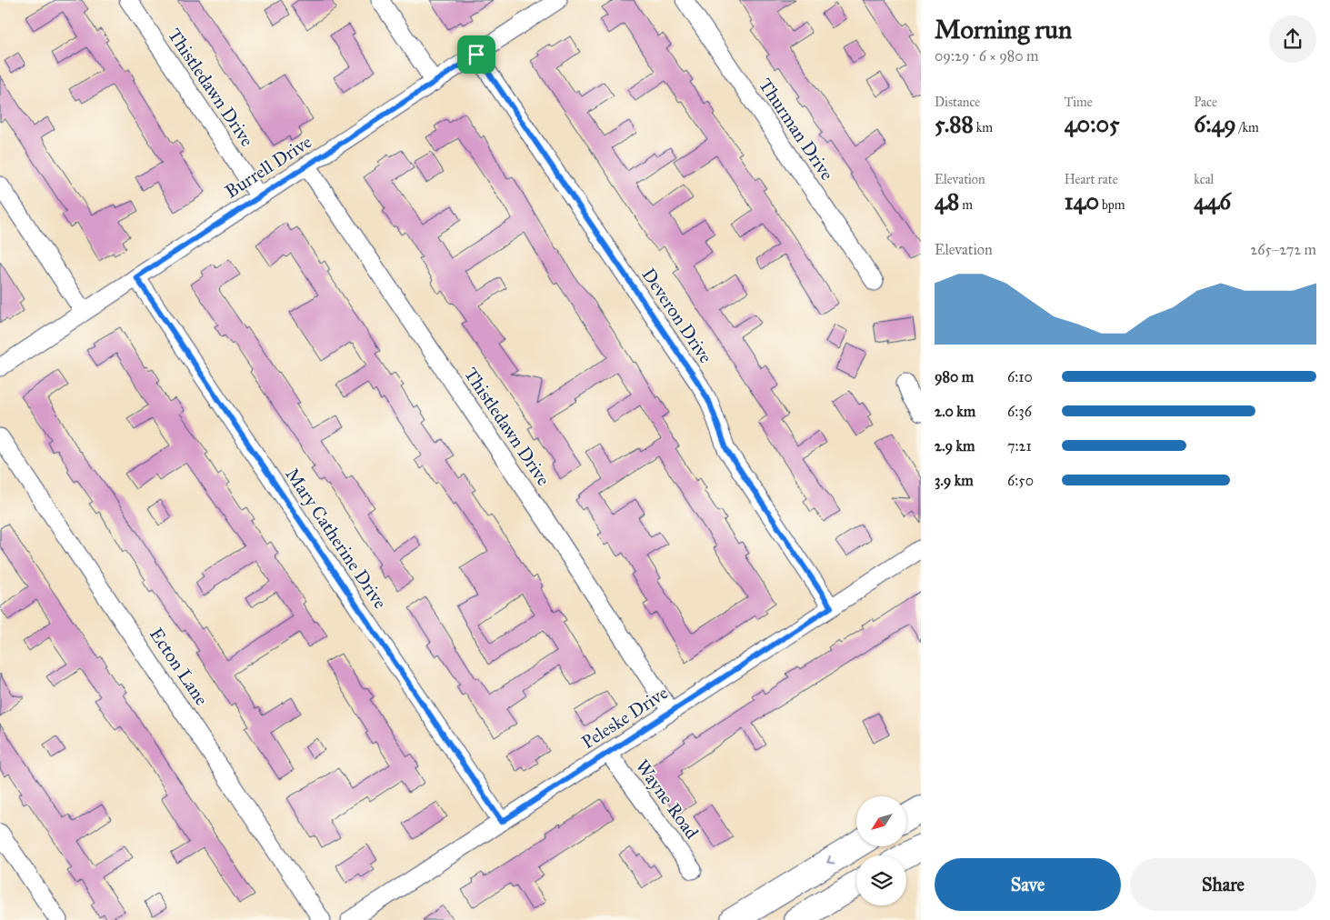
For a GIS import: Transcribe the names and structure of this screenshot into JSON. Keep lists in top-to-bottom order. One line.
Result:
{"streets":{"street":["Thistledawn Drive","Thurman Drive","Burrell Drive","Deveron Drive","Mary Catherine Drive","Ecton Lane","Peleske Drive","Wayne Road"]},"crossings":[["Thistledawn Drive","Burrell Drive"],["Thistledawn Drive","Peleske Drive"],["Burrell Drive","Deveron Drive"],["Burrell Drive","Mary Catherine Drive"],["Deveron Drive","Peleske Drive"],["Mary Catherine Drive","Peleske Drive"],["Peleske Drive","Wayne Road"]],"north":"bottom left","page":{"heading":["Morning run","09:29 · 6 × 980 m"],"stats":[["Distance","5.88 km"],["Time","40:05"],["Pace","6:49 /km"],["Elevation","48 m"],["Heart rate","140 bpm"],["kcal","446"]],"chart":["Elevation","265–272 m"],"list":[{"name":"980 m","note":"6:10"},{"name":"2.0 km","note":"6:36"},{"name":"2.9 km","note":"7:21"},{"name":"3.9 km","note":"6:50"}],"buttons":["Save","Share"]}}
